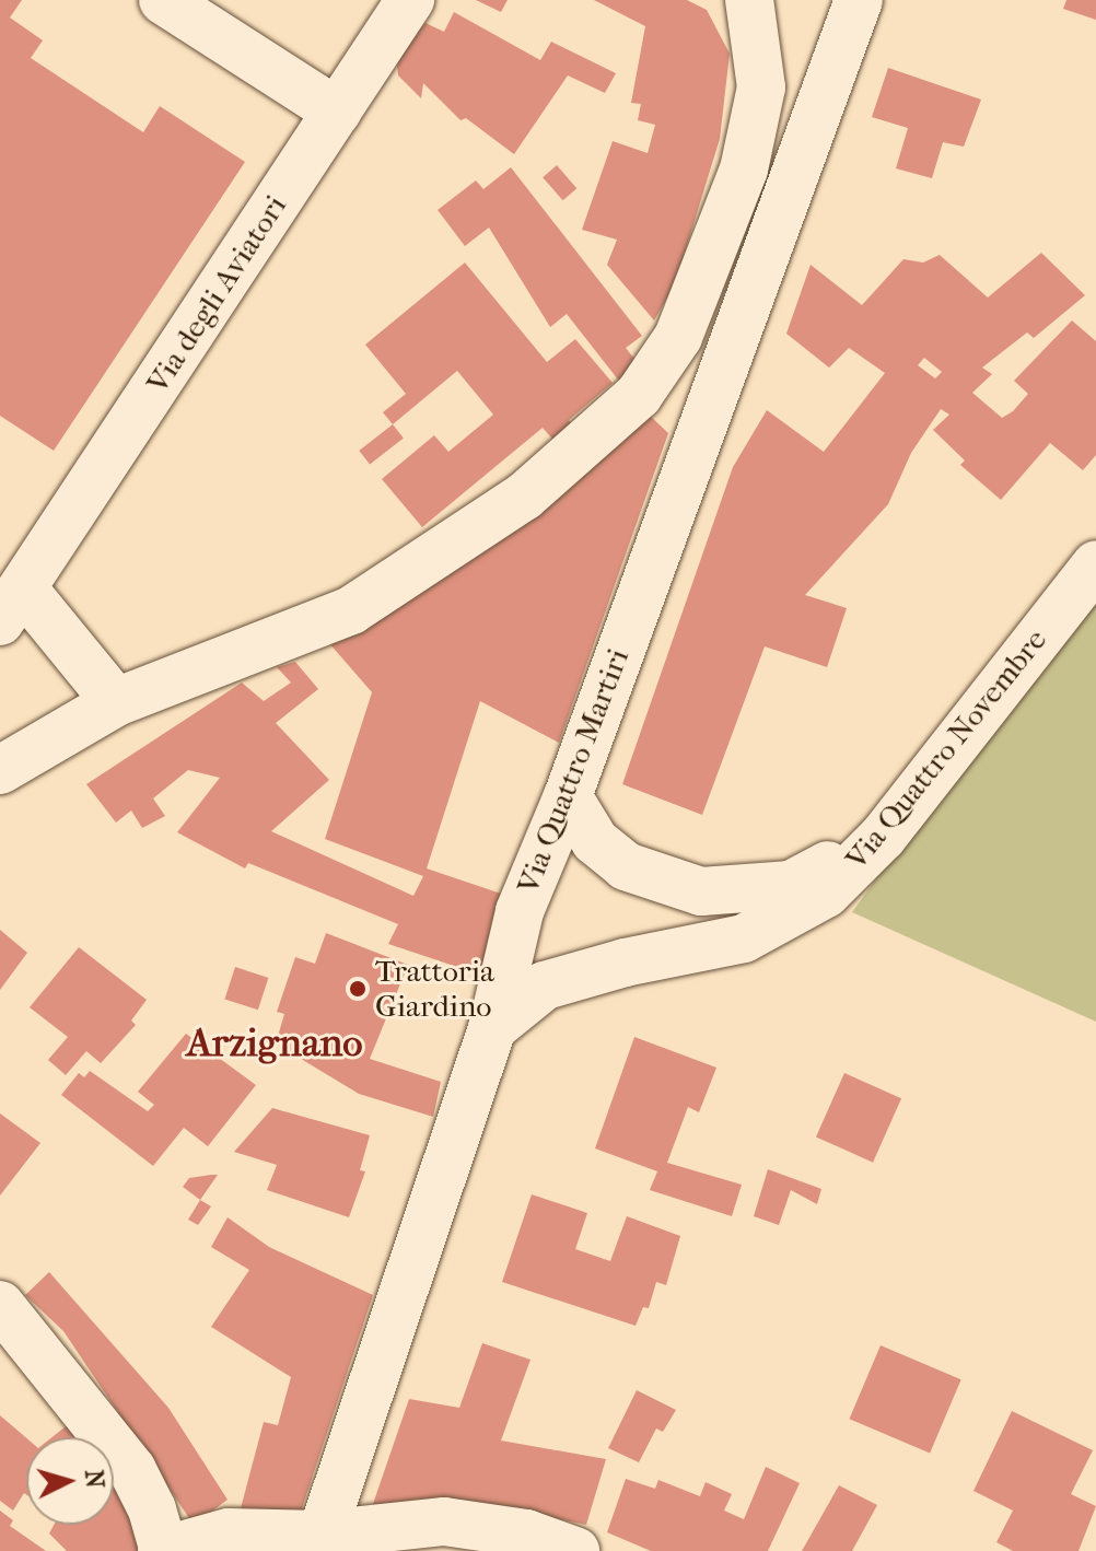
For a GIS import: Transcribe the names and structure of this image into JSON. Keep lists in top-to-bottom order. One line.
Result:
{"streets":{"street":["Via degli Aviatori","Via Quattro Novembre","Via Quattro Martiri"]},"crossings":[["Via Quattro Novembre","Via Quattro Martiri"]],"districts":["Arzignano"],"places":["Trattoria Giardino"],"north":"right"}
